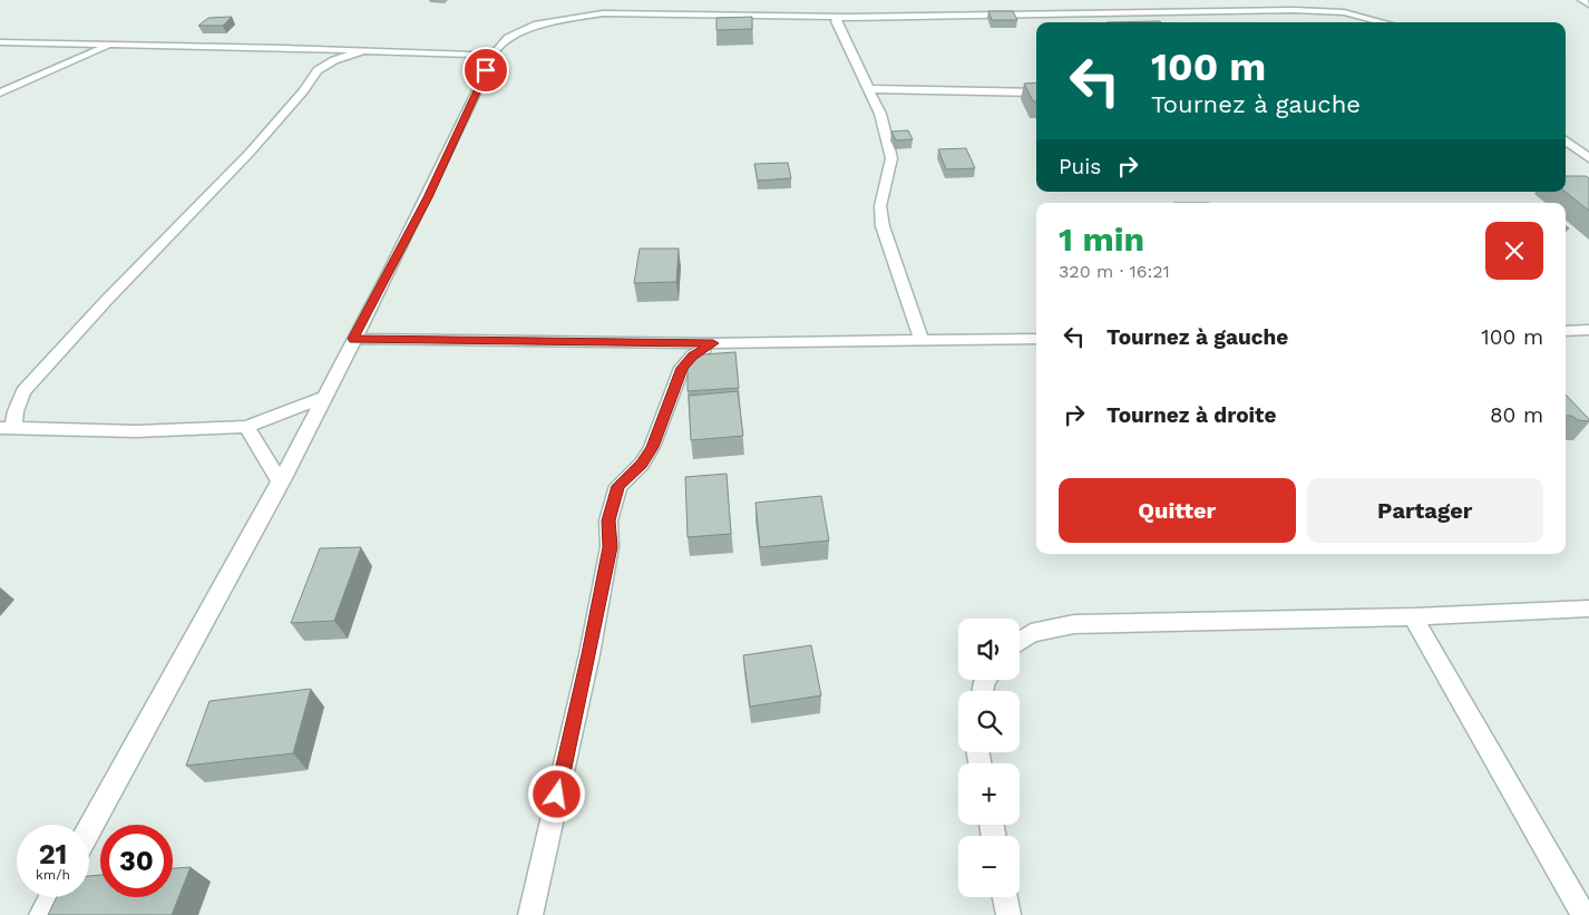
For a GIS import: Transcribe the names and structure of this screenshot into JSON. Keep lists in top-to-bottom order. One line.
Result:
{"page":{"turn":["100 m","Tournez à gauche"],"then":"Puis","heading":["1 min","320 m · 16:21"],"list":[{"name":"Tournez à gauche","value":"100 m"},{"name":"Tournez à droite","value":"80 m"}],"buttons":["Quitter","Partager"],"map_buttons":["+","−"],"speed":"21 km/h","limit":"30"}}
